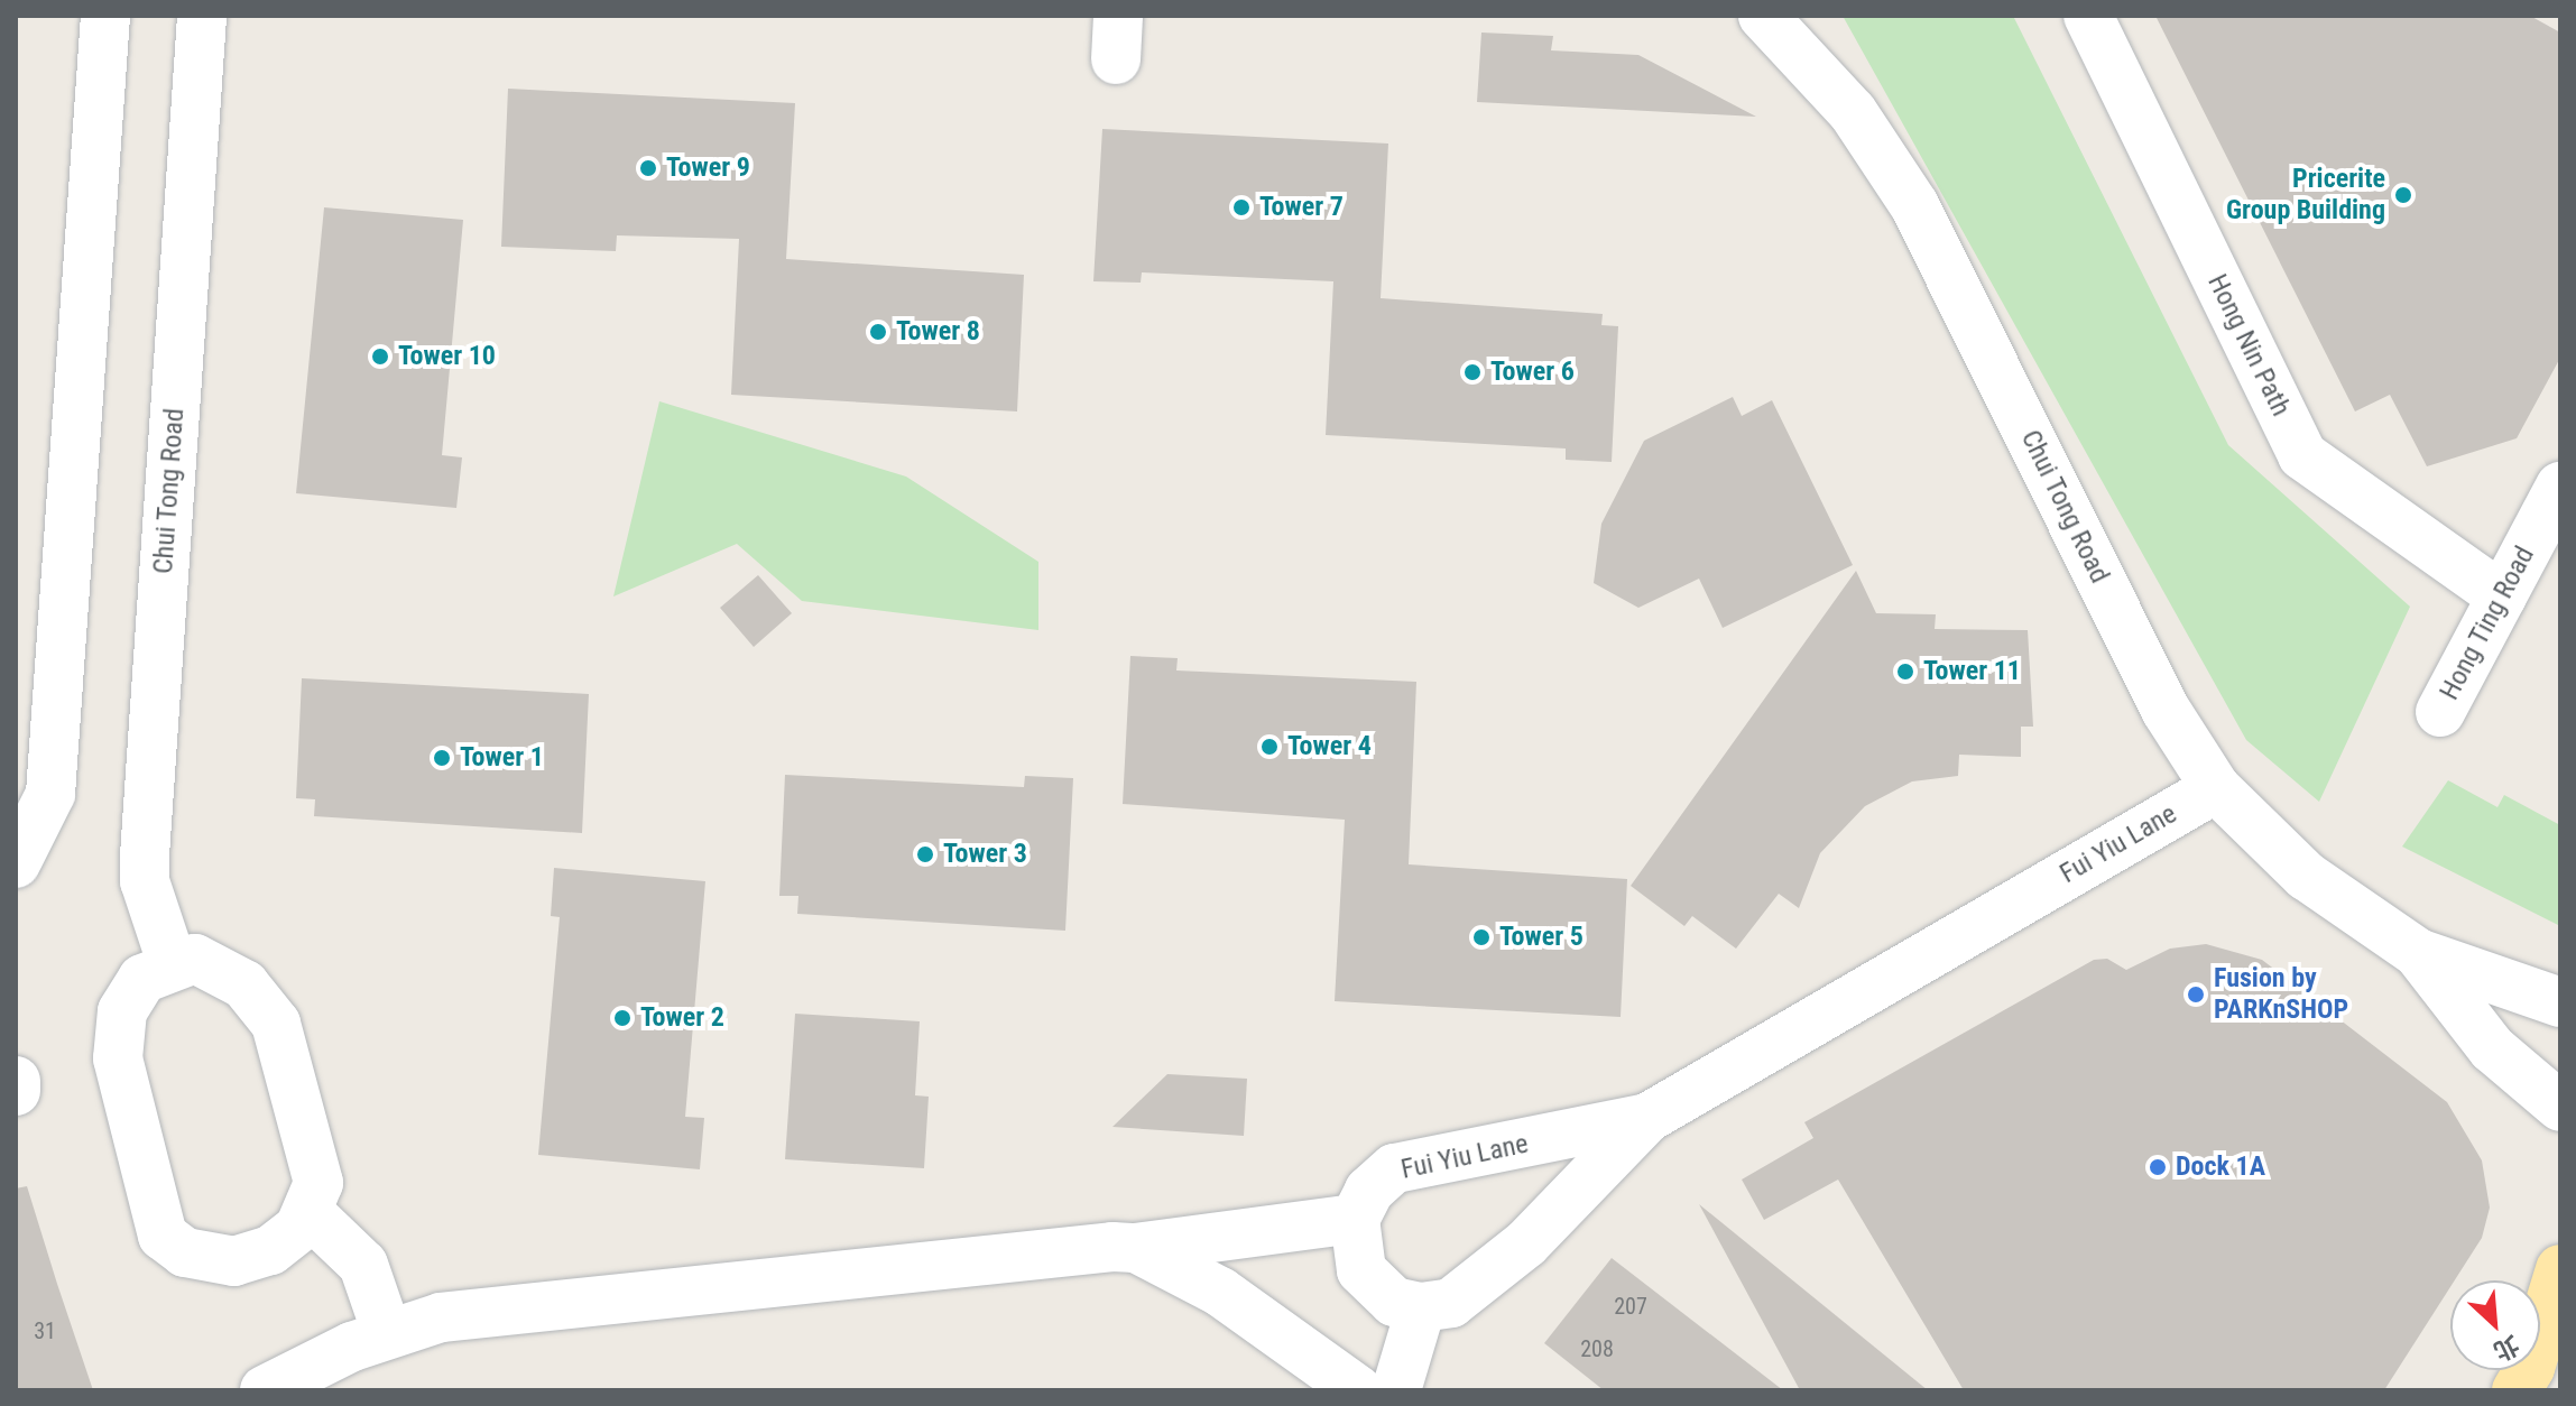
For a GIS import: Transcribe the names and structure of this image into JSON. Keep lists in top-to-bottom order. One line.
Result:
{"streets":{"street":["Hong Nin Path","Chui Tong Road","Hong Ting Road","Fui Yiu Lane"]},"crossings":[["Hong Nin Path","Hong Ting Road"],["Chui Tong Road","Fui Yiu Lane"]],"places":["Tower 9","Pricerite Group Building","Tower 7","Tower 8","Tower 10","Tower 6","Tower 11","Tower 4","Tower 1","Tower 3","Tower 5","Fusion by PARKnSHOP","Tower 2","Dock 1A"],"house_numbers":["207","31","208"],"north":"bottom right"}
